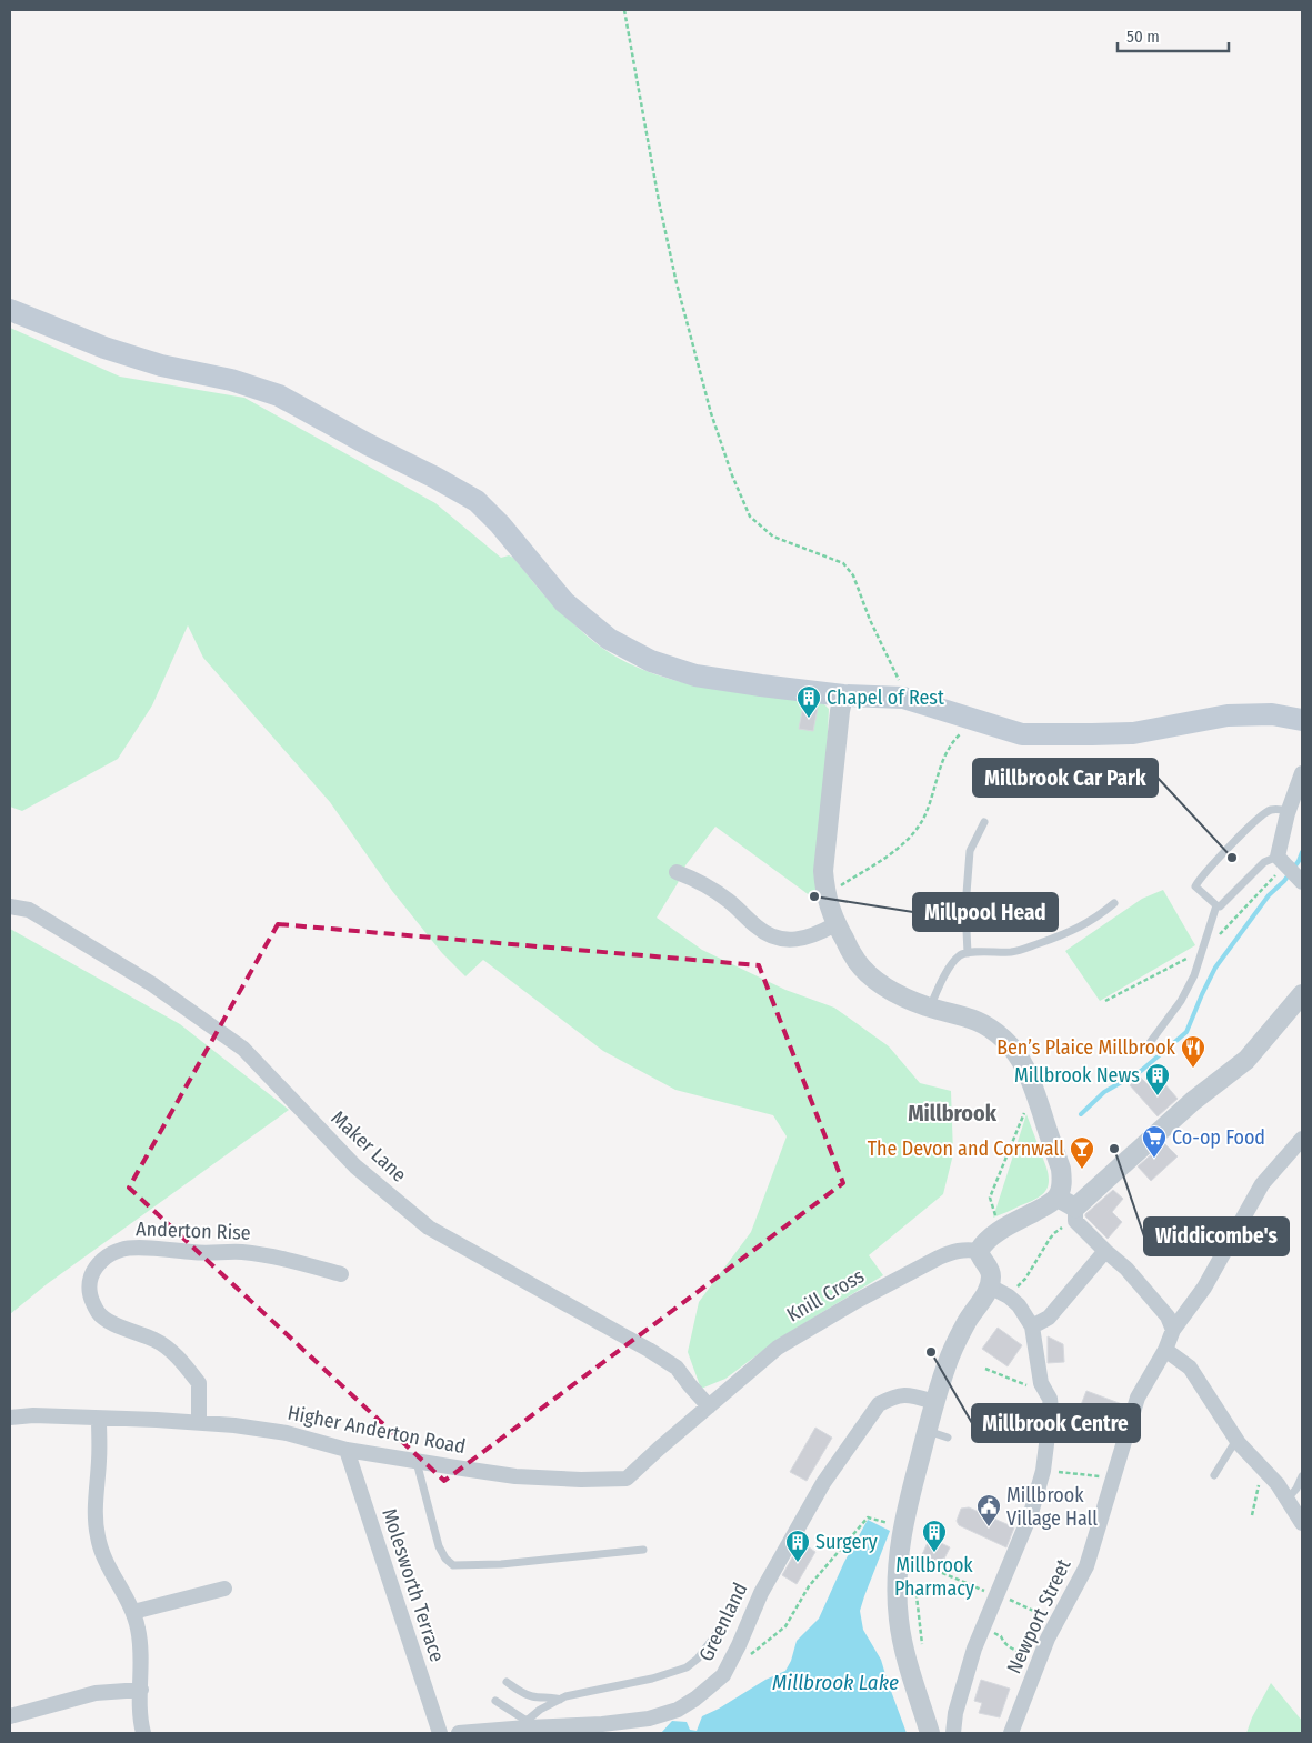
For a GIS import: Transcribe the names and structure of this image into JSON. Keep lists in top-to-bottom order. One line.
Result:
{"streets":{"street":["Maker Lane","Anderton Rise","Knill Cross","Higher Anderton Road","Molesworth Terrace","Newport Street","Greenland"]},"crossings":[["Maker Lane","Knill Cross"],["Maker Lane","Higher Anderton Road"],["Anderton Rise","Higher Anderton Road"],["Knill Cross","Higher Anderton Road"],["Higher Anderton Road","Molesworth Terrace"]],"districts":["Millbrook"],"water":["Millbrook Lake"],"places":{"building":["Chapel of Rest","Millbrook News","Millbrook Pharmacy","Surgery"],"other":["Millbrook Car Park","Millpool Head","Widdicombe's","Millbrook Centre"],"restaurant":["Ben’s Plaice Millbrook"],"supermarket":["Co-op Food"],"bar":["The Devon and Cornwall"],"public building":["Millbrook Village Hall"]},"scale_bar":"50 m"}
